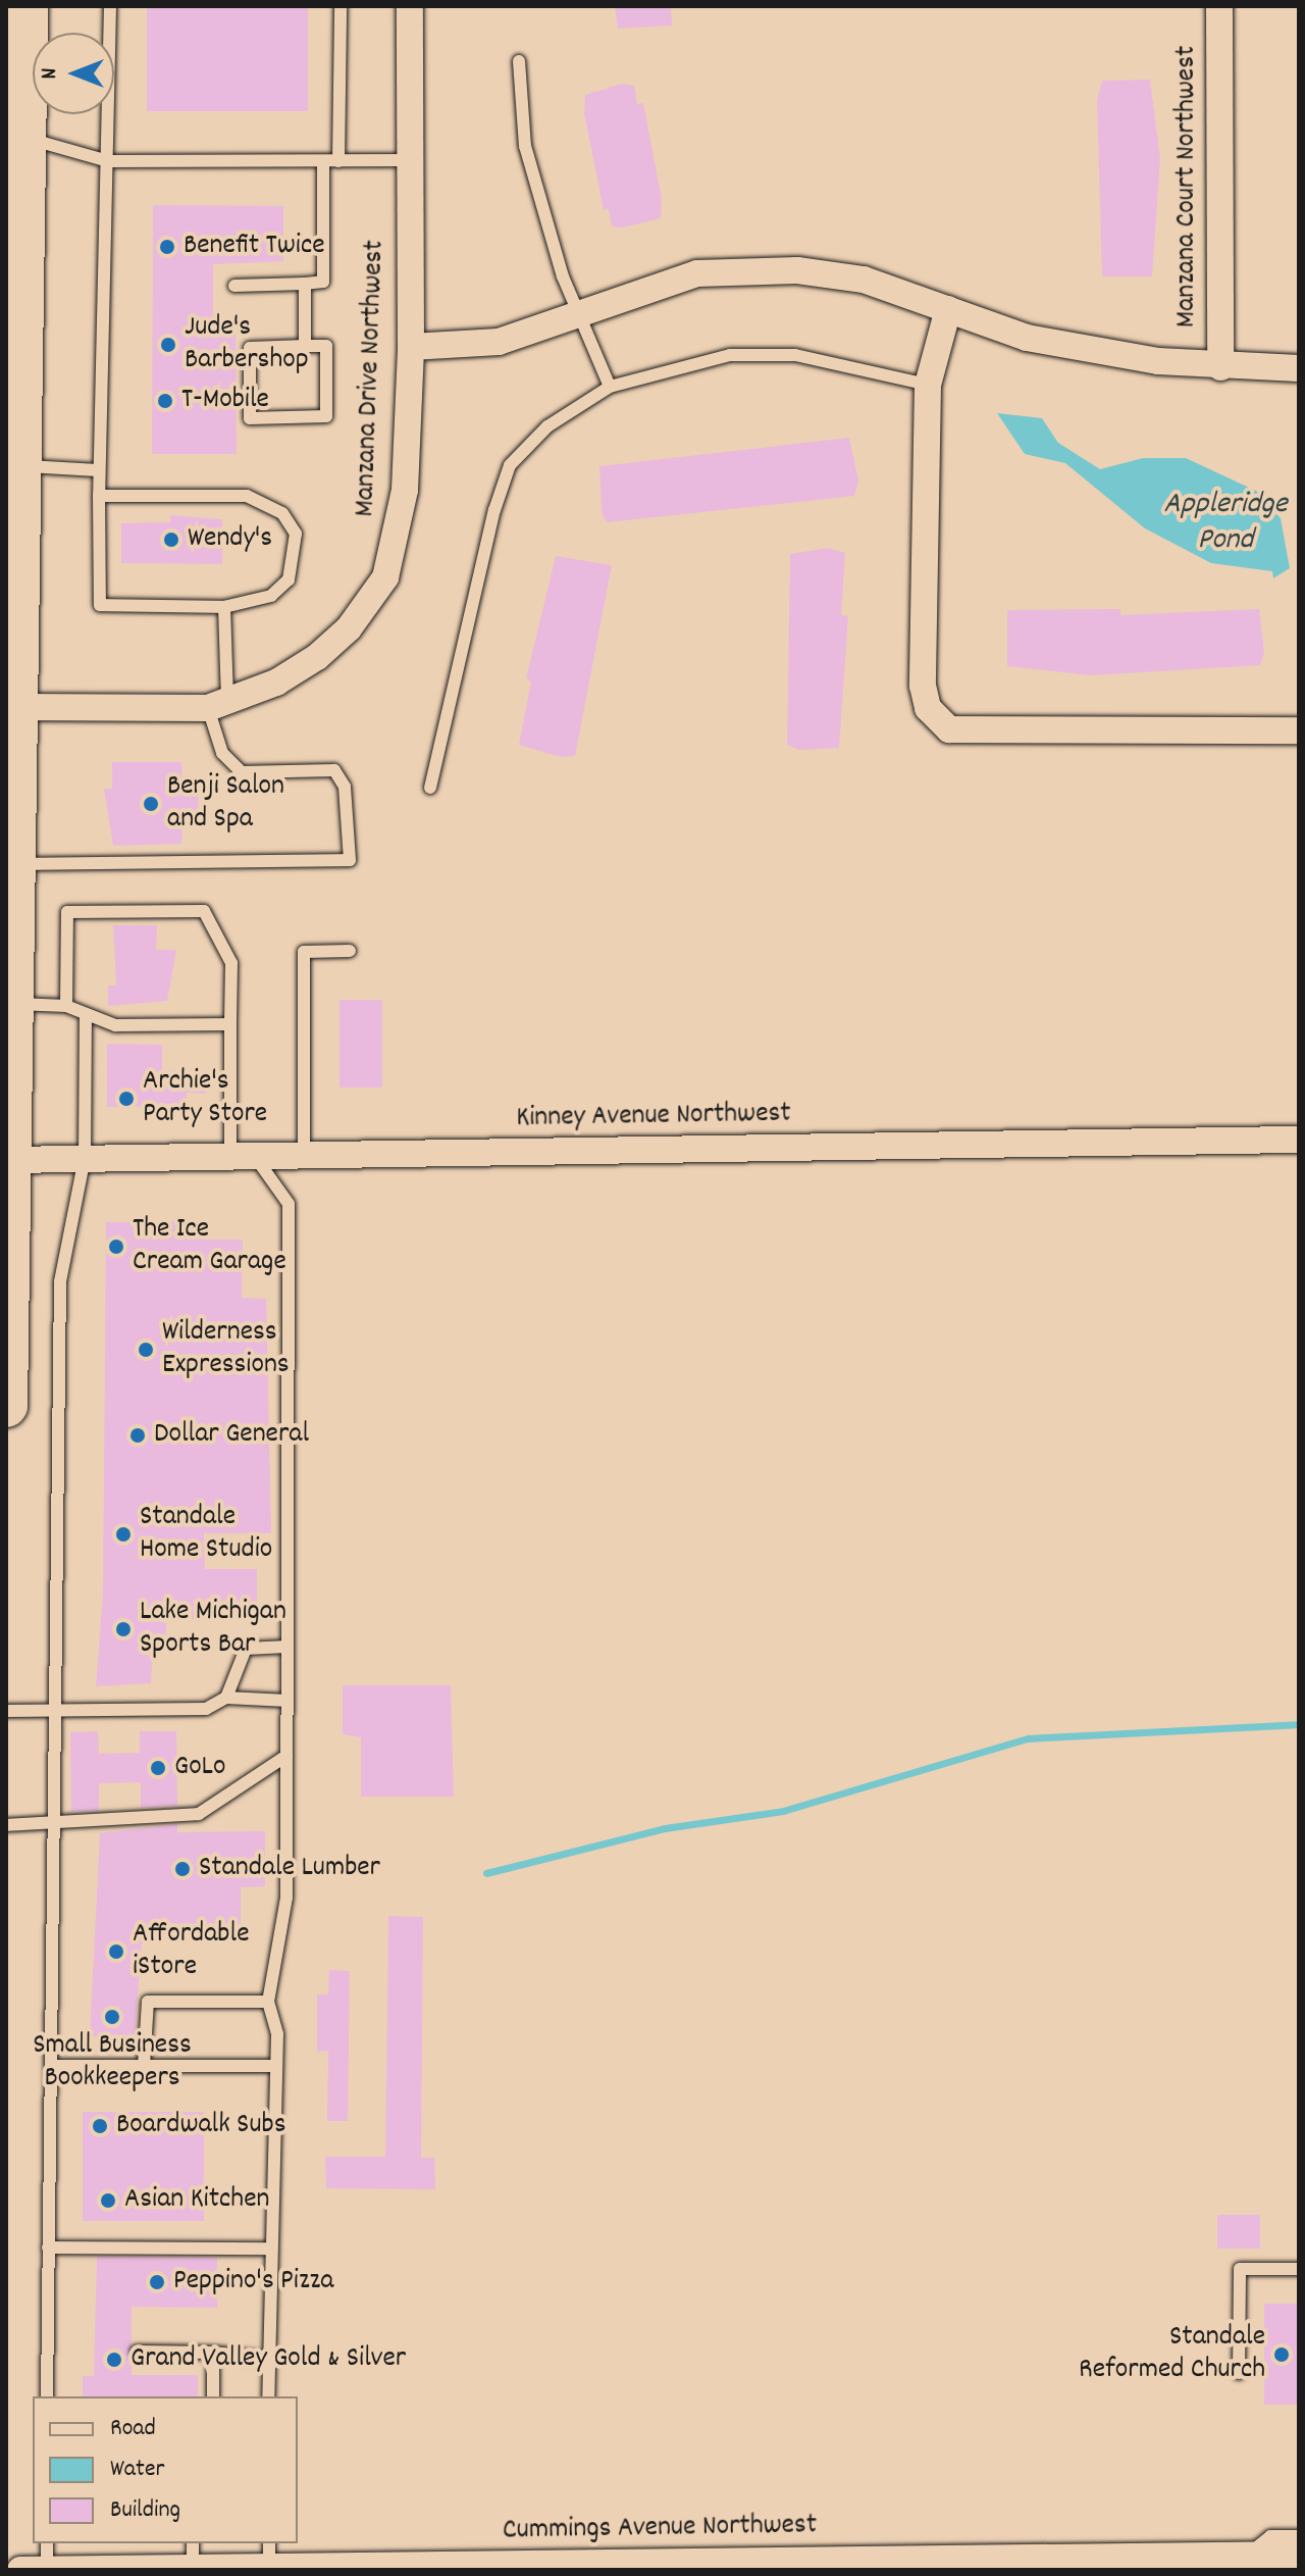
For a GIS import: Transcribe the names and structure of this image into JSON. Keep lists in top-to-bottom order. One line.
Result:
{"streets":{"street":["Manzana Court Northwest","Manzana Drive Northwest","Kinney Avenue Northwest","Cummings Avenue Northwest"]},"crossings":[["Manzana Court Northwest","Manzana Drive Northwest"]],"water":["Appleridge Pond"],"places":["Benefit Twice","Jude's Barbershop","T-Mobile","Wendy's","Benji Salon and Spa","Archie's Party Store","The Ice Cream Garage","Wilderness Expressions","Dollar General","Standale Home Studio","Lake Michigan Sports Bar","GoLo","Standale Lumber","Affordable iStore","Small Business Bookkeepers","Boardwalk Subs","Asian Kitchen","Peppino's Pizza","Standale Reformed Church","Grand Valley Gold & Silver"],"legend":["Road","Water","Building"],"north":"left"}
